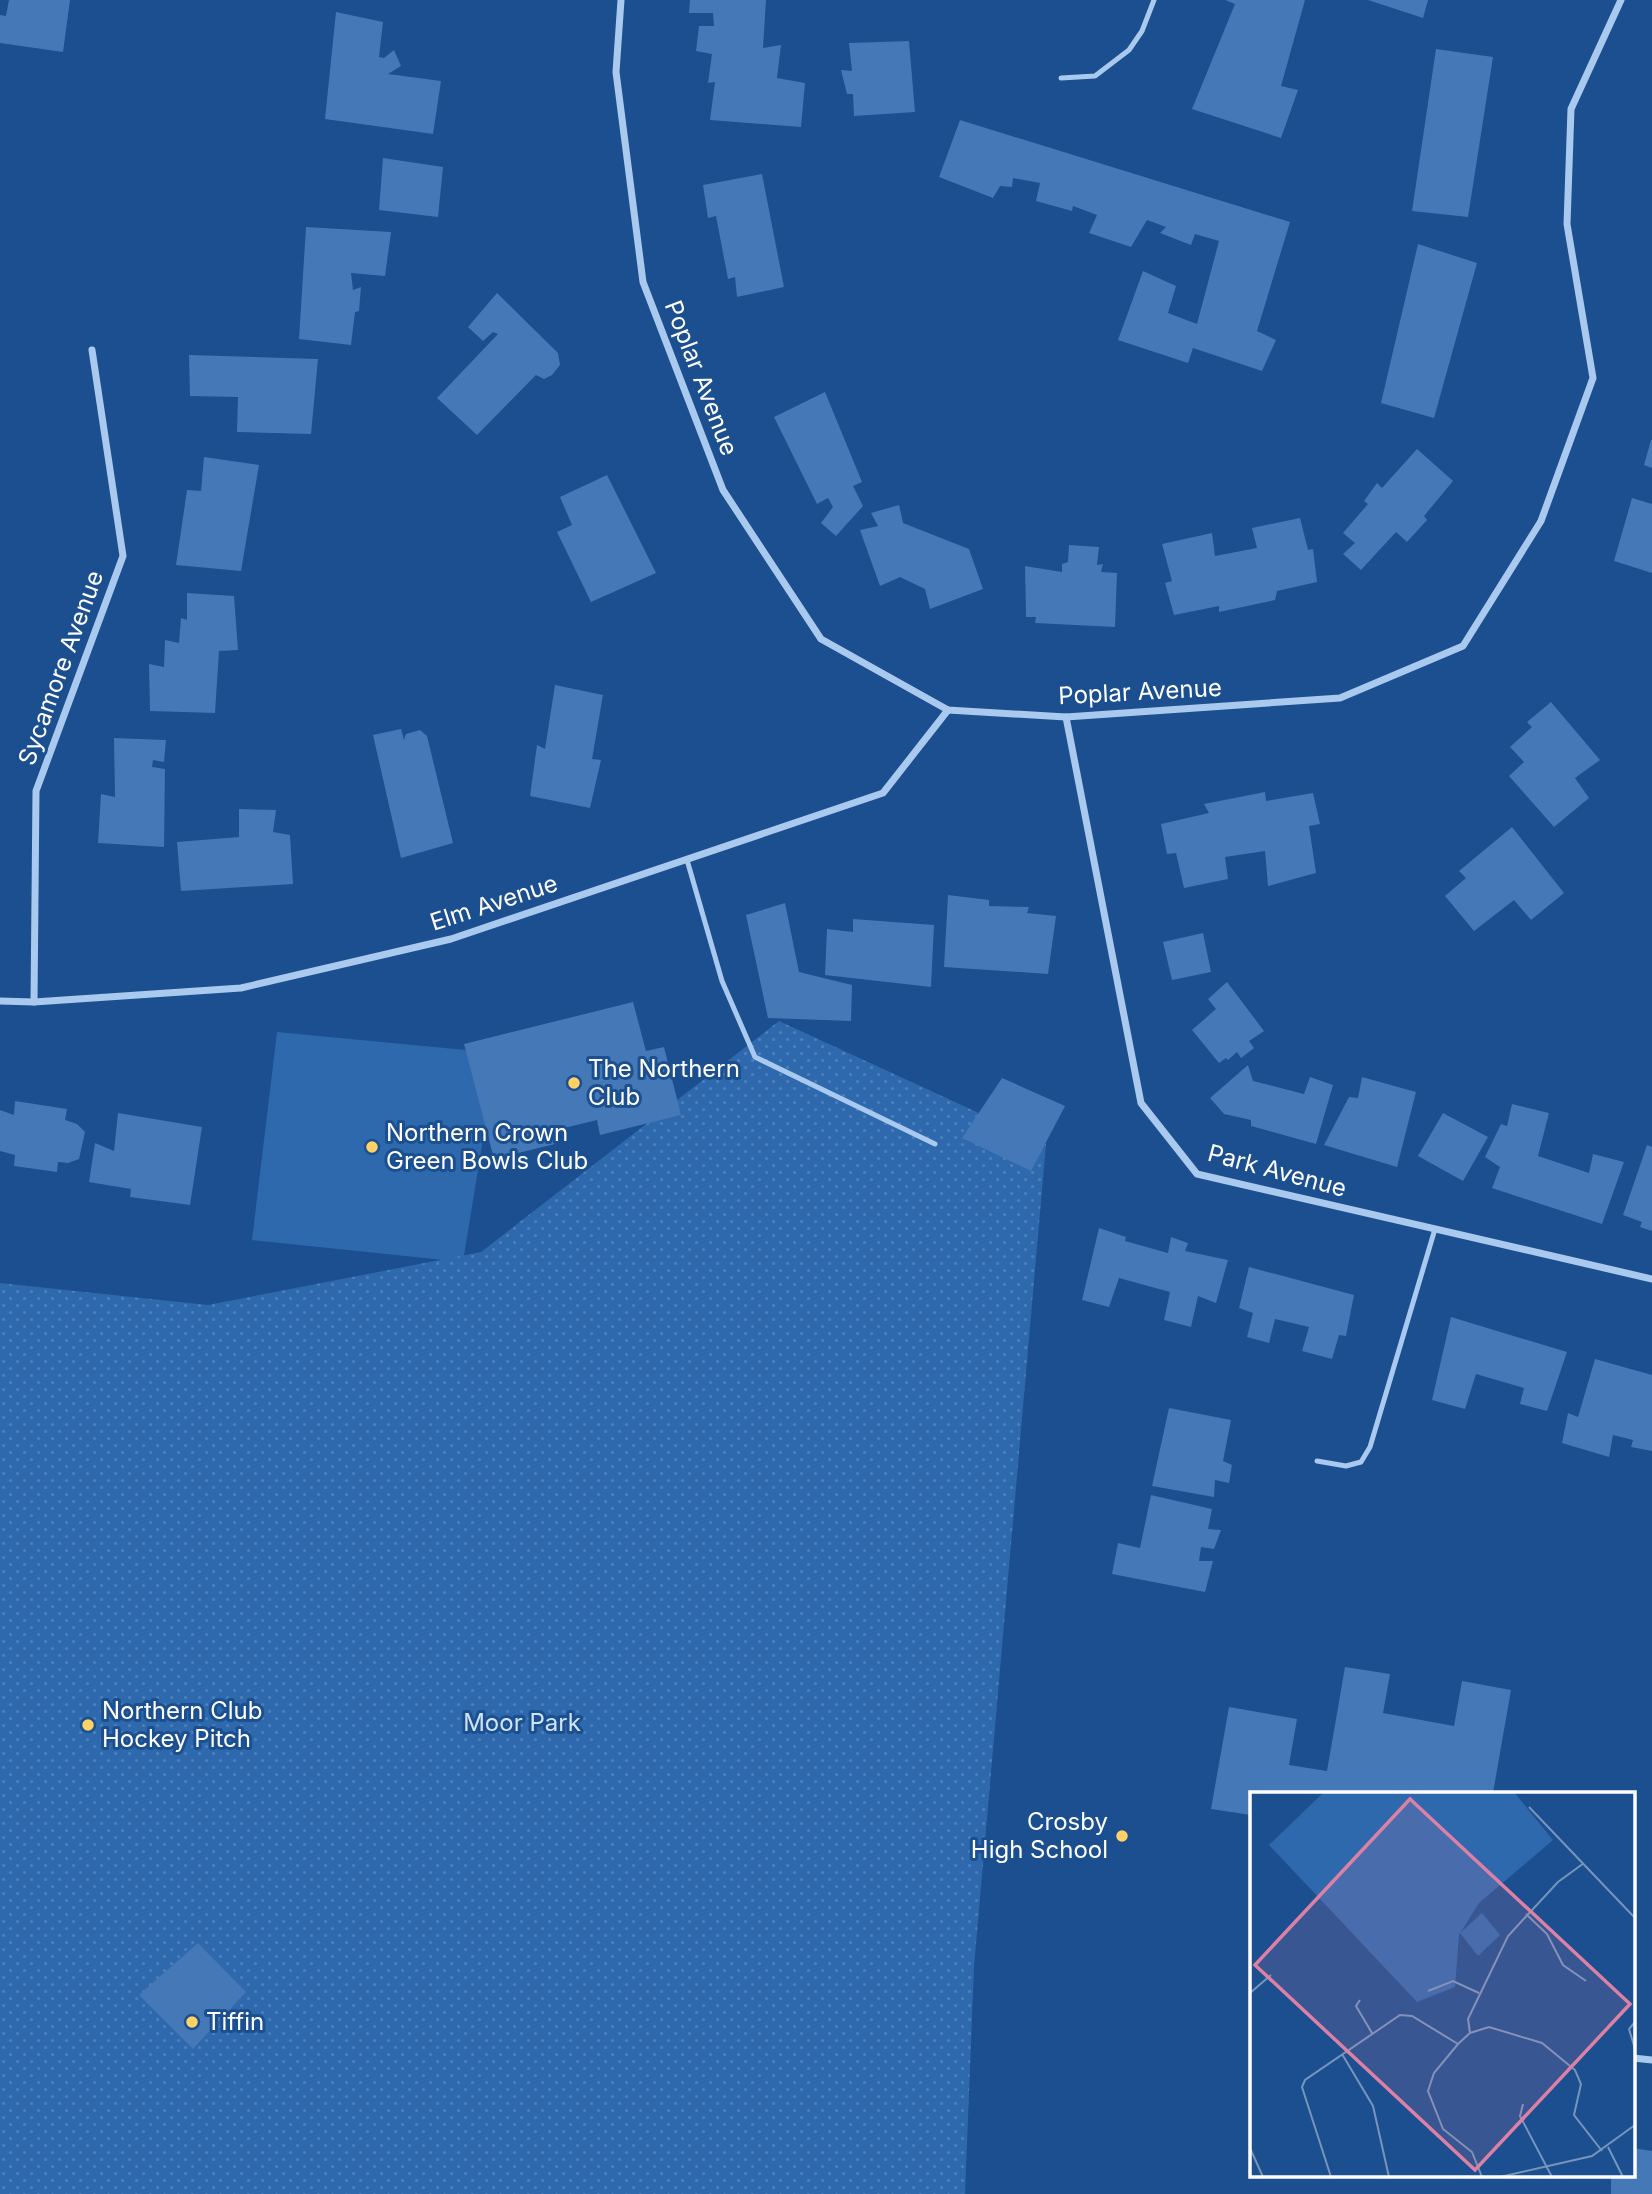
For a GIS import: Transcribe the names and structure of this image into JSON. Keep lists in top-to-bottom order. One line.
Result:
{"streets":{"street":["Poplar Avenue","Sycamore Avenue","Elm Avenue","Park Avenue"]},"crossings":[["Poplar Avenue","Elm Avenue"],["Poplar Avenue","Park Avenue"],["Sycamore Avenue","Elm Avenue"]],"parks":["Moor Park"],"places":["The Northern Club","Northern Crown Green Bowls Club","Northern Club Hockey Pitch","Crosby High School","Tiffin"]}
